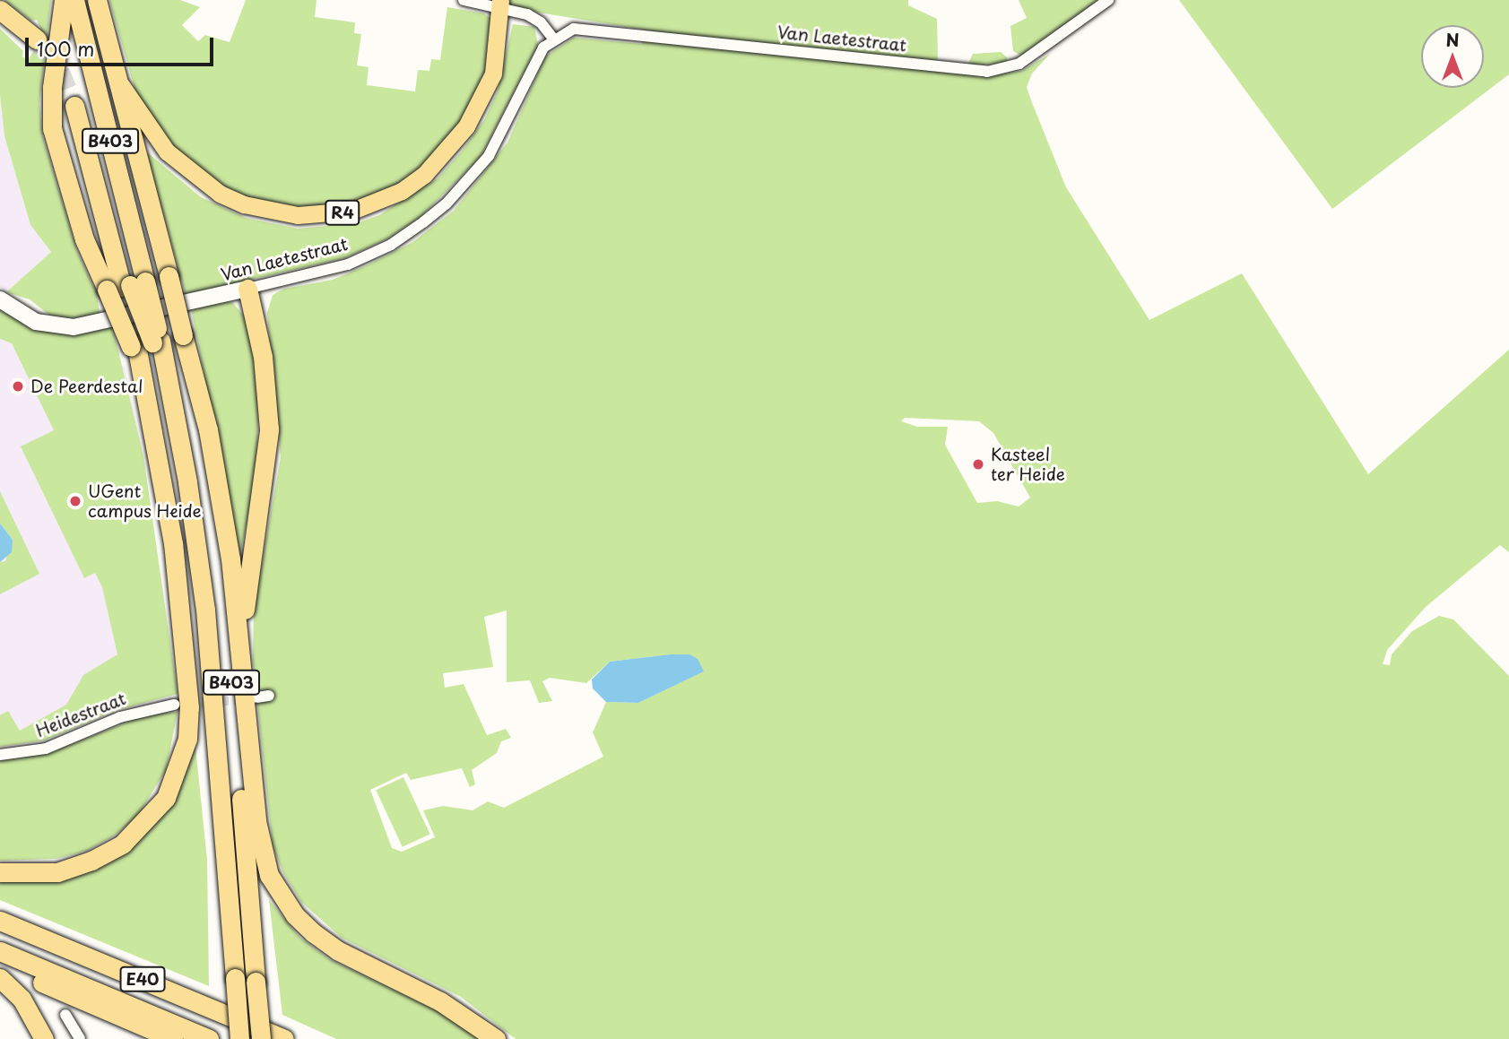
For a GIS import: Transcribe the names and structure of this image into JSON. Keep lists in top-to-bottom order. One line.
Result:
{"streets":{"highway":["B403","R4","E40"],"main road":["Van Laetestraat"],"street":["Heidestraat"]},"crossings":[["Van Laetestraat","B403"],["B403","R4"]],"places":["De Peerdestal","Kasteel ter Heide","UGent campus Heide"],"scale_bar":"100 m","north":"top"}
